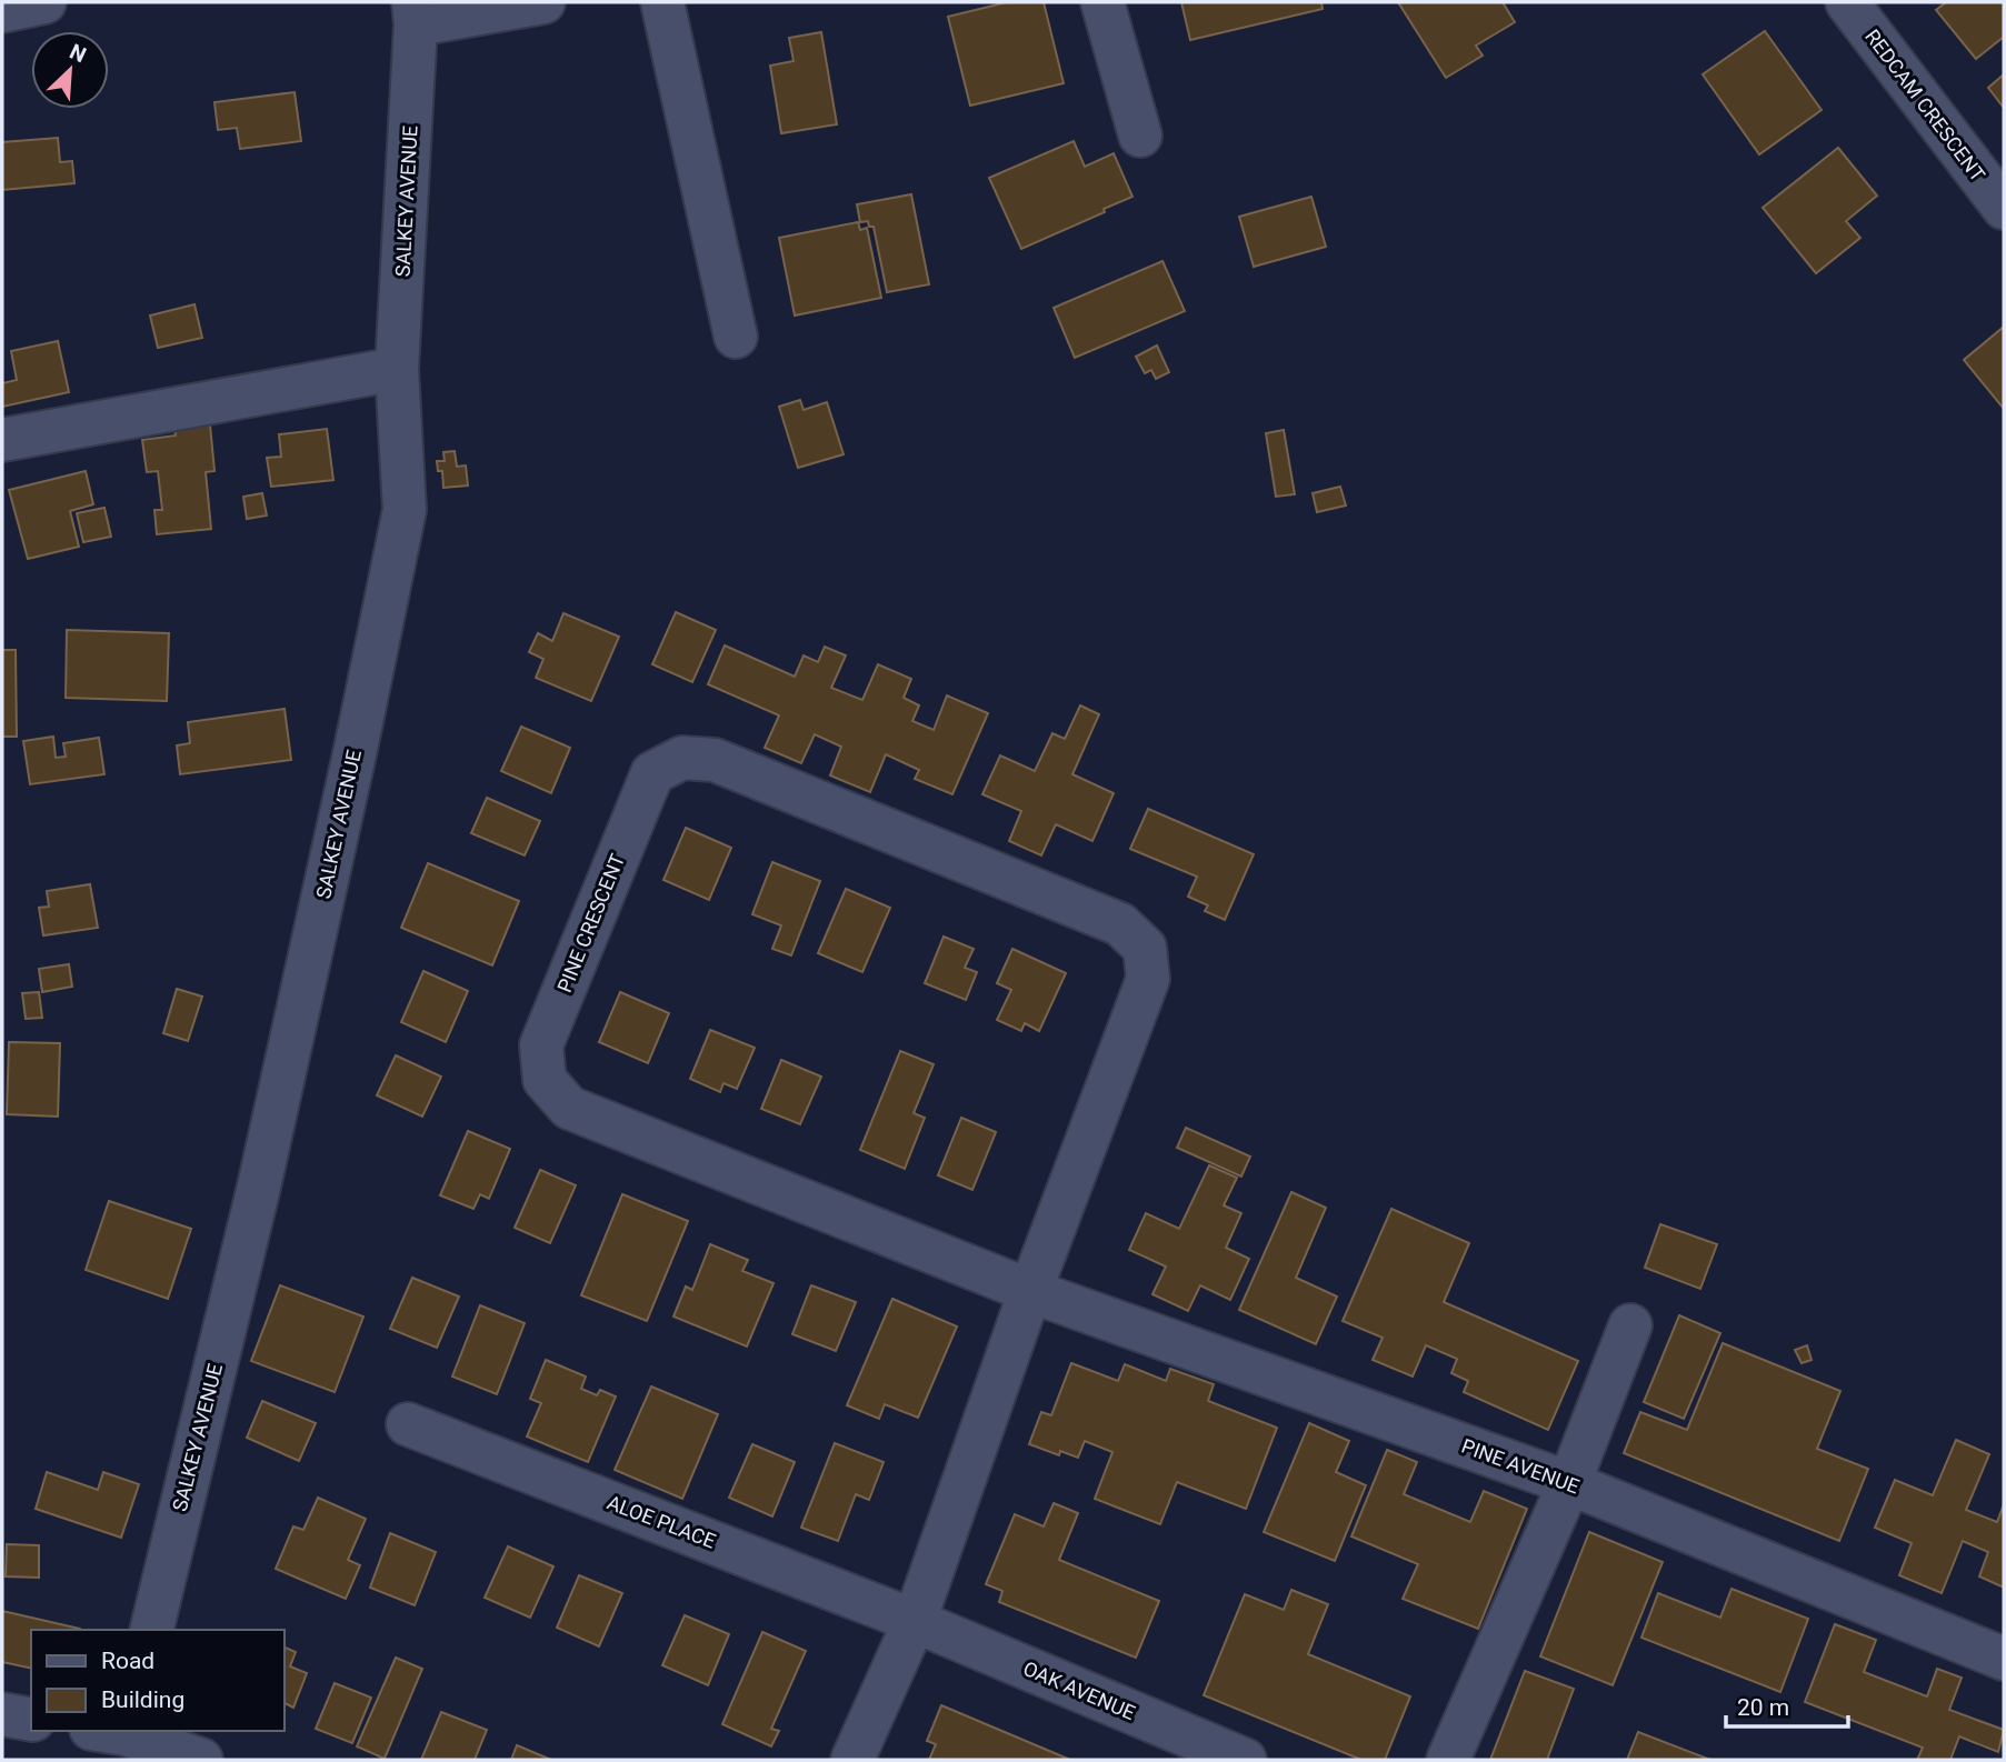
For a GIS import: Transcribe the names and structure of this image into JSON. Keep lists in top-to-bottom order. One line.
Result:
{"streets":{"street":["REDCAM CRESCENT","SALKEY AVENUE","PINE CRESCENT","PINE AVENUE","ALOE PLACE","OAK AVENUE"]},"crossings":[["PINE CRESCENT","PINE AVENUE"],["ALOE PLACE","OAK AVENUE"]],"legend":["Road","Building"],"scale_bar":"20 m","north":"top right"}
